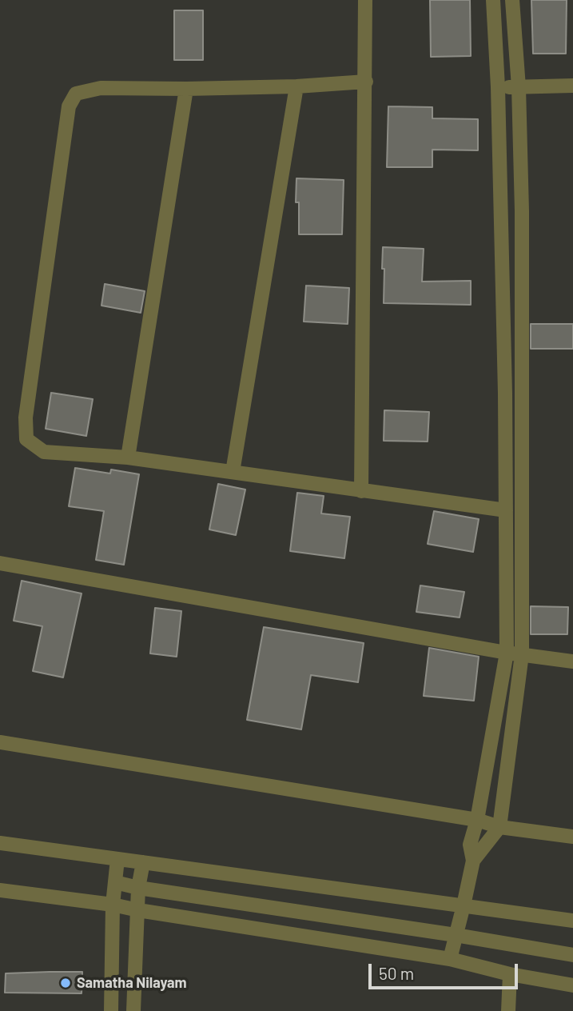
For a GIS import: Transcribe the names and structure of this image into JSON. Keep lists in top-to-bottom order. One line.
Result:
{"places":["Samatha Nilayam"],"scale_bar":"50 m"}
